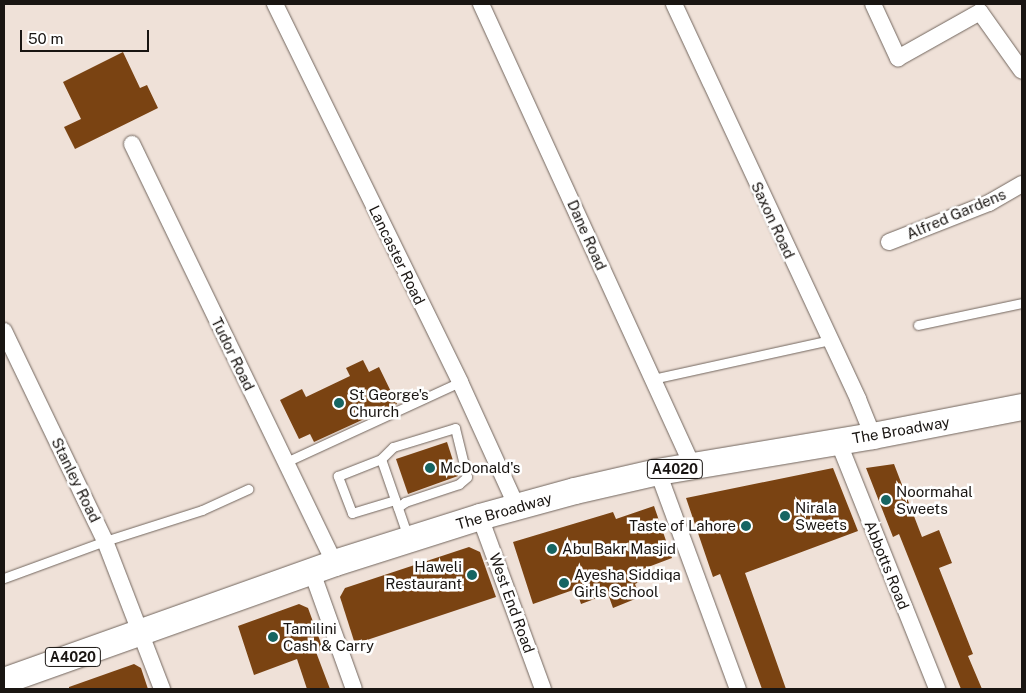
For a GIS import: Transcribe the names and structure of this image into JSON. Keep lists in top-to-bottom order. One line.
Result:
{"streets":{"main road":["The Broadway","A4020"],"street":["Alfred Gardens","Saxon Road","Dane Road","Lancaster Road","Tudor Road","Stanley Road","Abbotts Road","West End Road"]},"crossings":[["Saxon Road","The Broadway"],["Dane Road","The Broadway"],["Lancaster Road","The Broadway"],["Tudor Road","The Broadway"],["The Broadway","Stanley Road"],["The Broadway","Abbotts Road"],["The Broadway","West End Road"]],"places":["St George's Church","McDonald's","Noormahal Sweets","Nirala Sweets","Taste of Lahore","Abu Bakr Masjid","Haweli Restaurant","Ayesha Siddiqa Girls School","Tamilini Cash & Carry"],"scale_bar":"50 m"}
